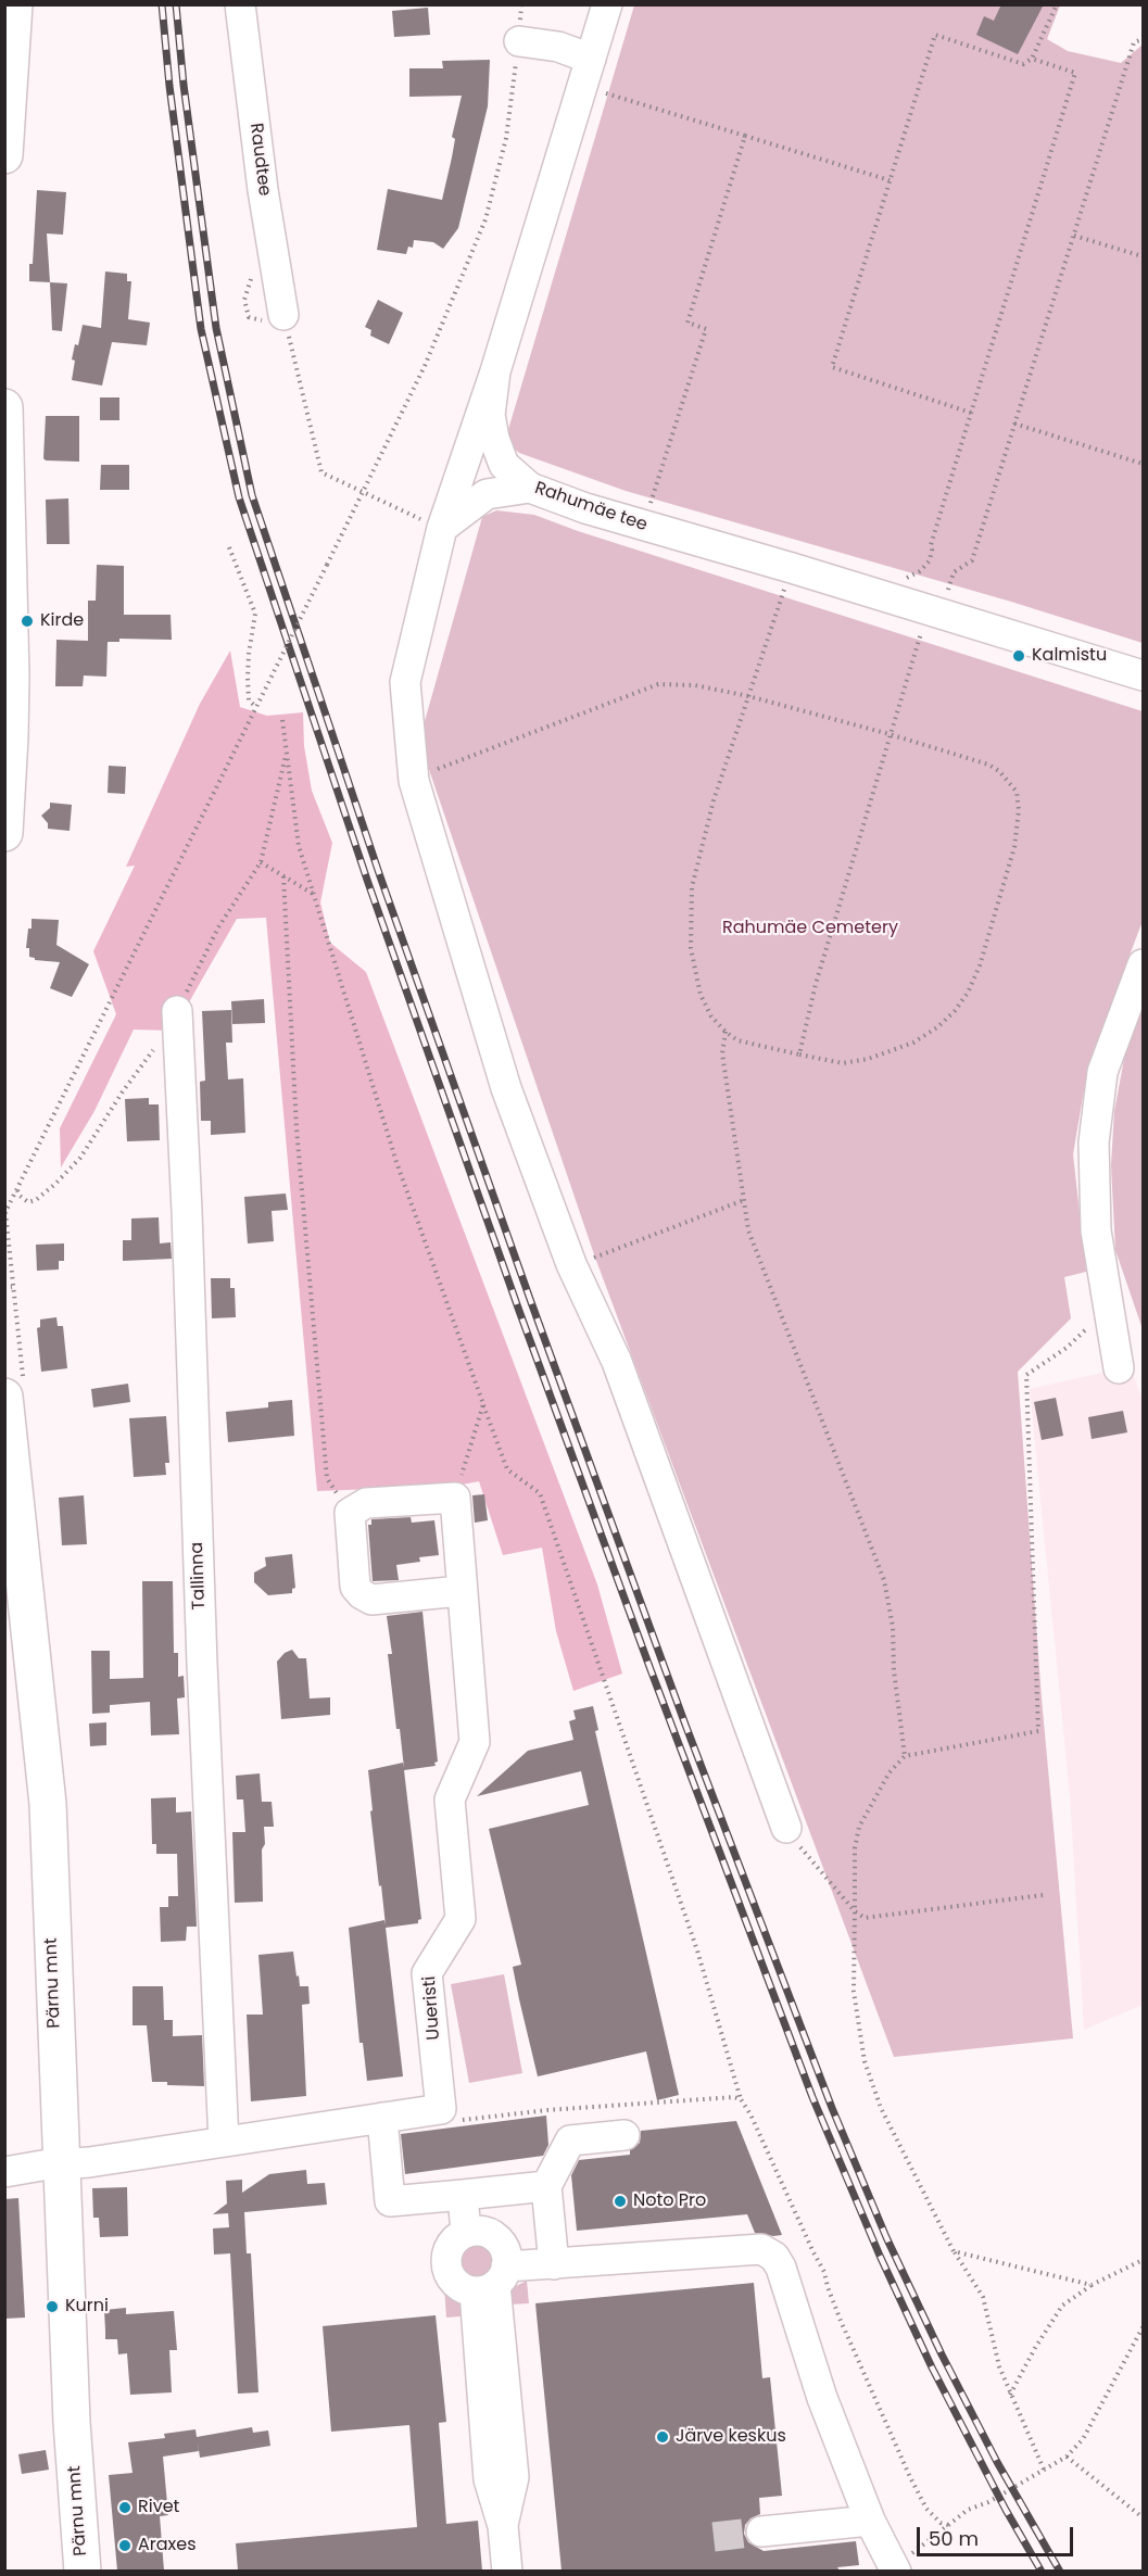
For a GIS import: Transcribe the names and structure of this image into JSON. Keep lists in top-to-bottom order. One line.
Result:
{"streets":{"main road":["Pärnu mnt"],"street":["Raudtee","Rahumäe tee","Tallinna","Uueristi"]},"crossings":[["Tallinna","Uueristi"],["Pärnu mnt","Uueristi"]],"parks":["Rahumäe Cemetery"],"places":["Kirde","Kalmistu","Noto Pro","Kurni","Järve keskus","Rivet","Araxes"],"scale_bar":"50 m"}
